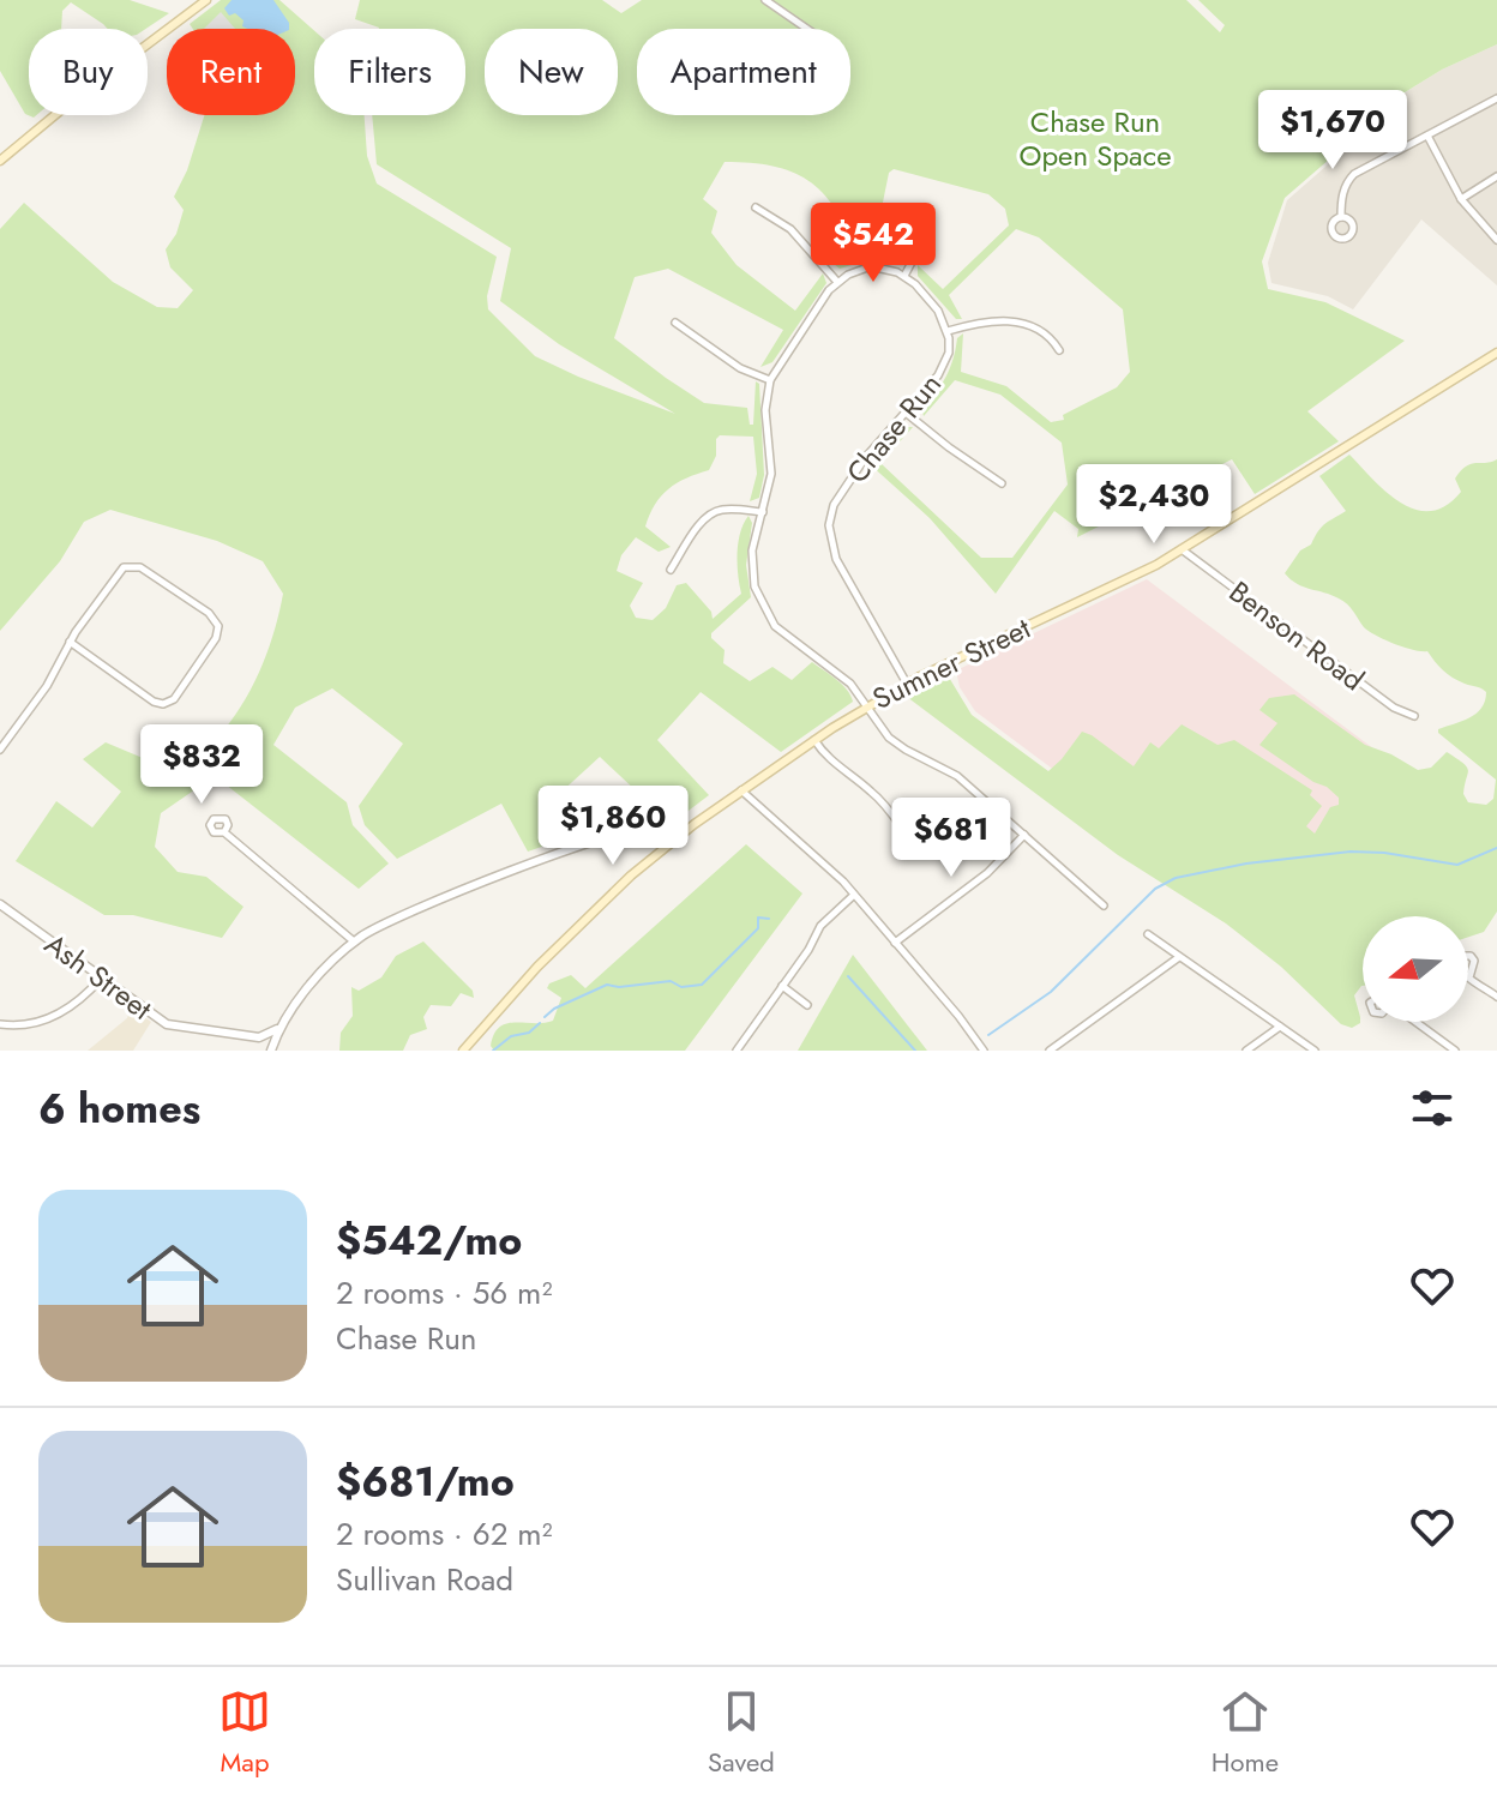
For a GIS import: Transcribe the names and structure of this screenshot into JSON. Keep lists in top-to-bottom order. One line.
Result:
{"streets":{"main road":["Sumner Street"],"street":["Chase Run","Benson Road","Ash Street"]},"crossings":[["Chase Run","Sumner Street"],["Benson Road","Sumner Street"]],"parks":["Chase Run Open Space"],"north":"left","page":{"chip":["Buy","Rent","Filters","New","Apartment"],"price":["$1,670","$542","$2,430","$832","$1,860","$681"],"heading":"6 homes","list":[{"name":"$542/mo","note":"2 rooms · 56 m² · Chase Run"},{"name":"$681/mo","note":"2 rooms · 62 m² · Sullivan Road"}],"tabs":["Map","Saved","Home"]}}
